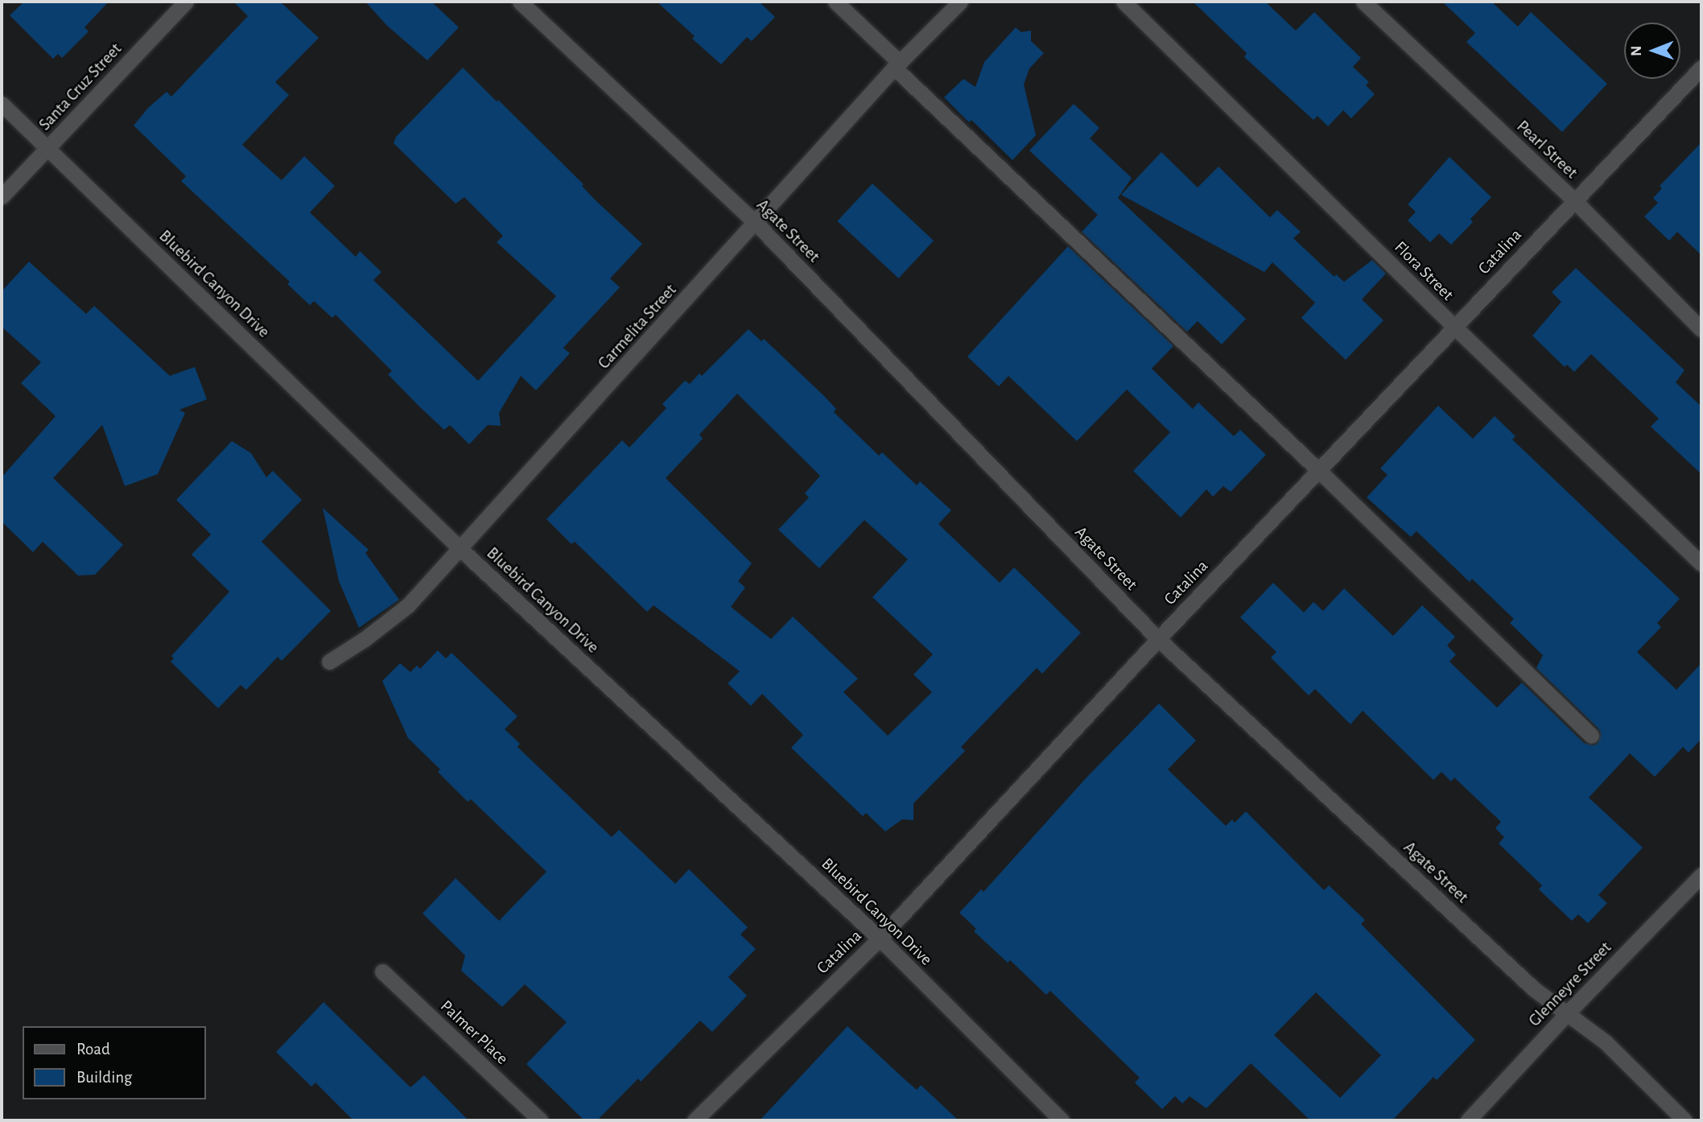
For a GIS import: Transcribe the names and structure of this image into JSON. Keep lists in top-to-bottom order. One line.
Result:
{"streets":{"street":["Santa Cruz Street","Pearl Street","Agate Street","Catalina","Flora Street","Bluebird Canyon Drive","Carmelita Street","Glenneyre Street","Palmer Place"]},"crossings":[["Santa Cruz Street","Bluebird Canyon Drive"],["Pearl Street","Catalina"],["Agate Street","Catalina"],["Agate Street","Carmelita Street"],["Agate Street","Glenneyre Street"],["Catalina","Flora Street"],["Catalina","Bluebird Canyon Drive"],["Bluebird Canyon Drive","Carmelita Street"]],"legend":["Road","Building"],"north":"left"}
